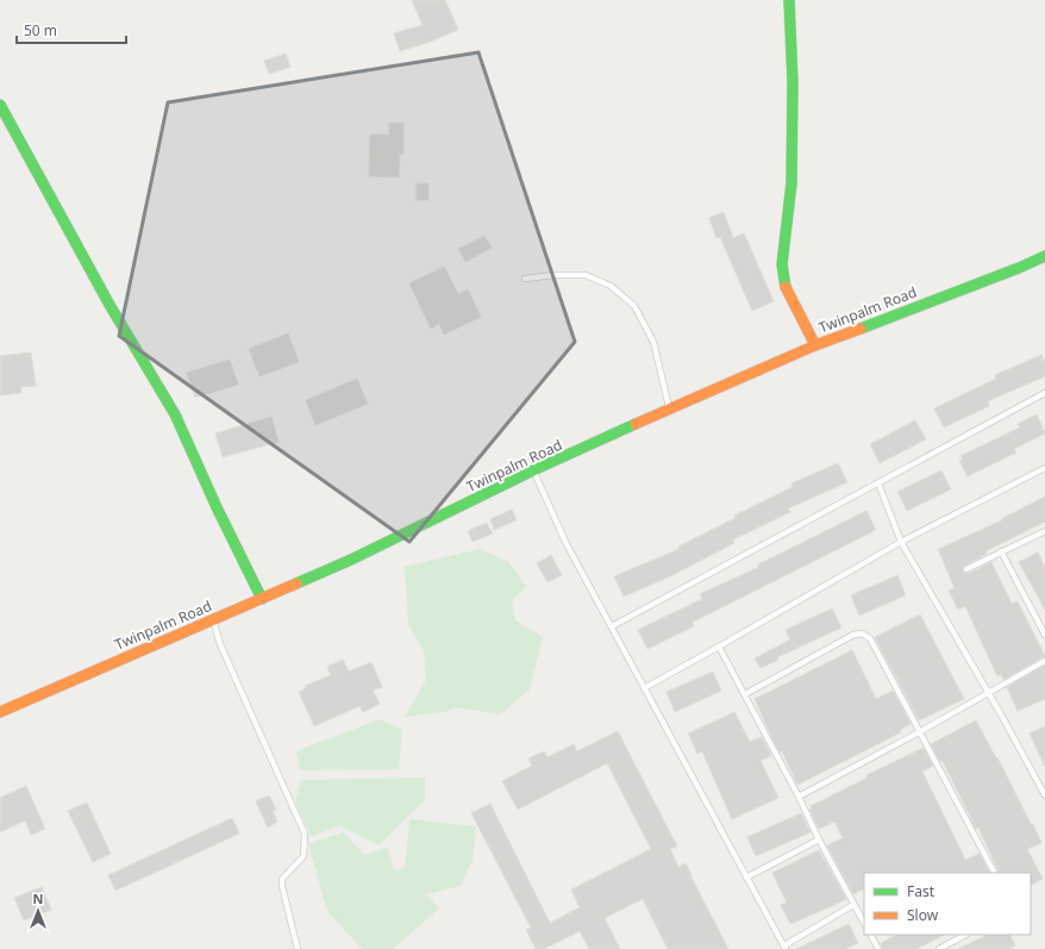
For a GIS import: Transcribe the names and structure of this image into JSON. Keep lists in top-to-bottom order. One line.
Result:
{"streets":{"main road":["Twinpalm Road"]},"legend":["Fast","Slow"],"scale_bar":"50 m","north":"top"}
